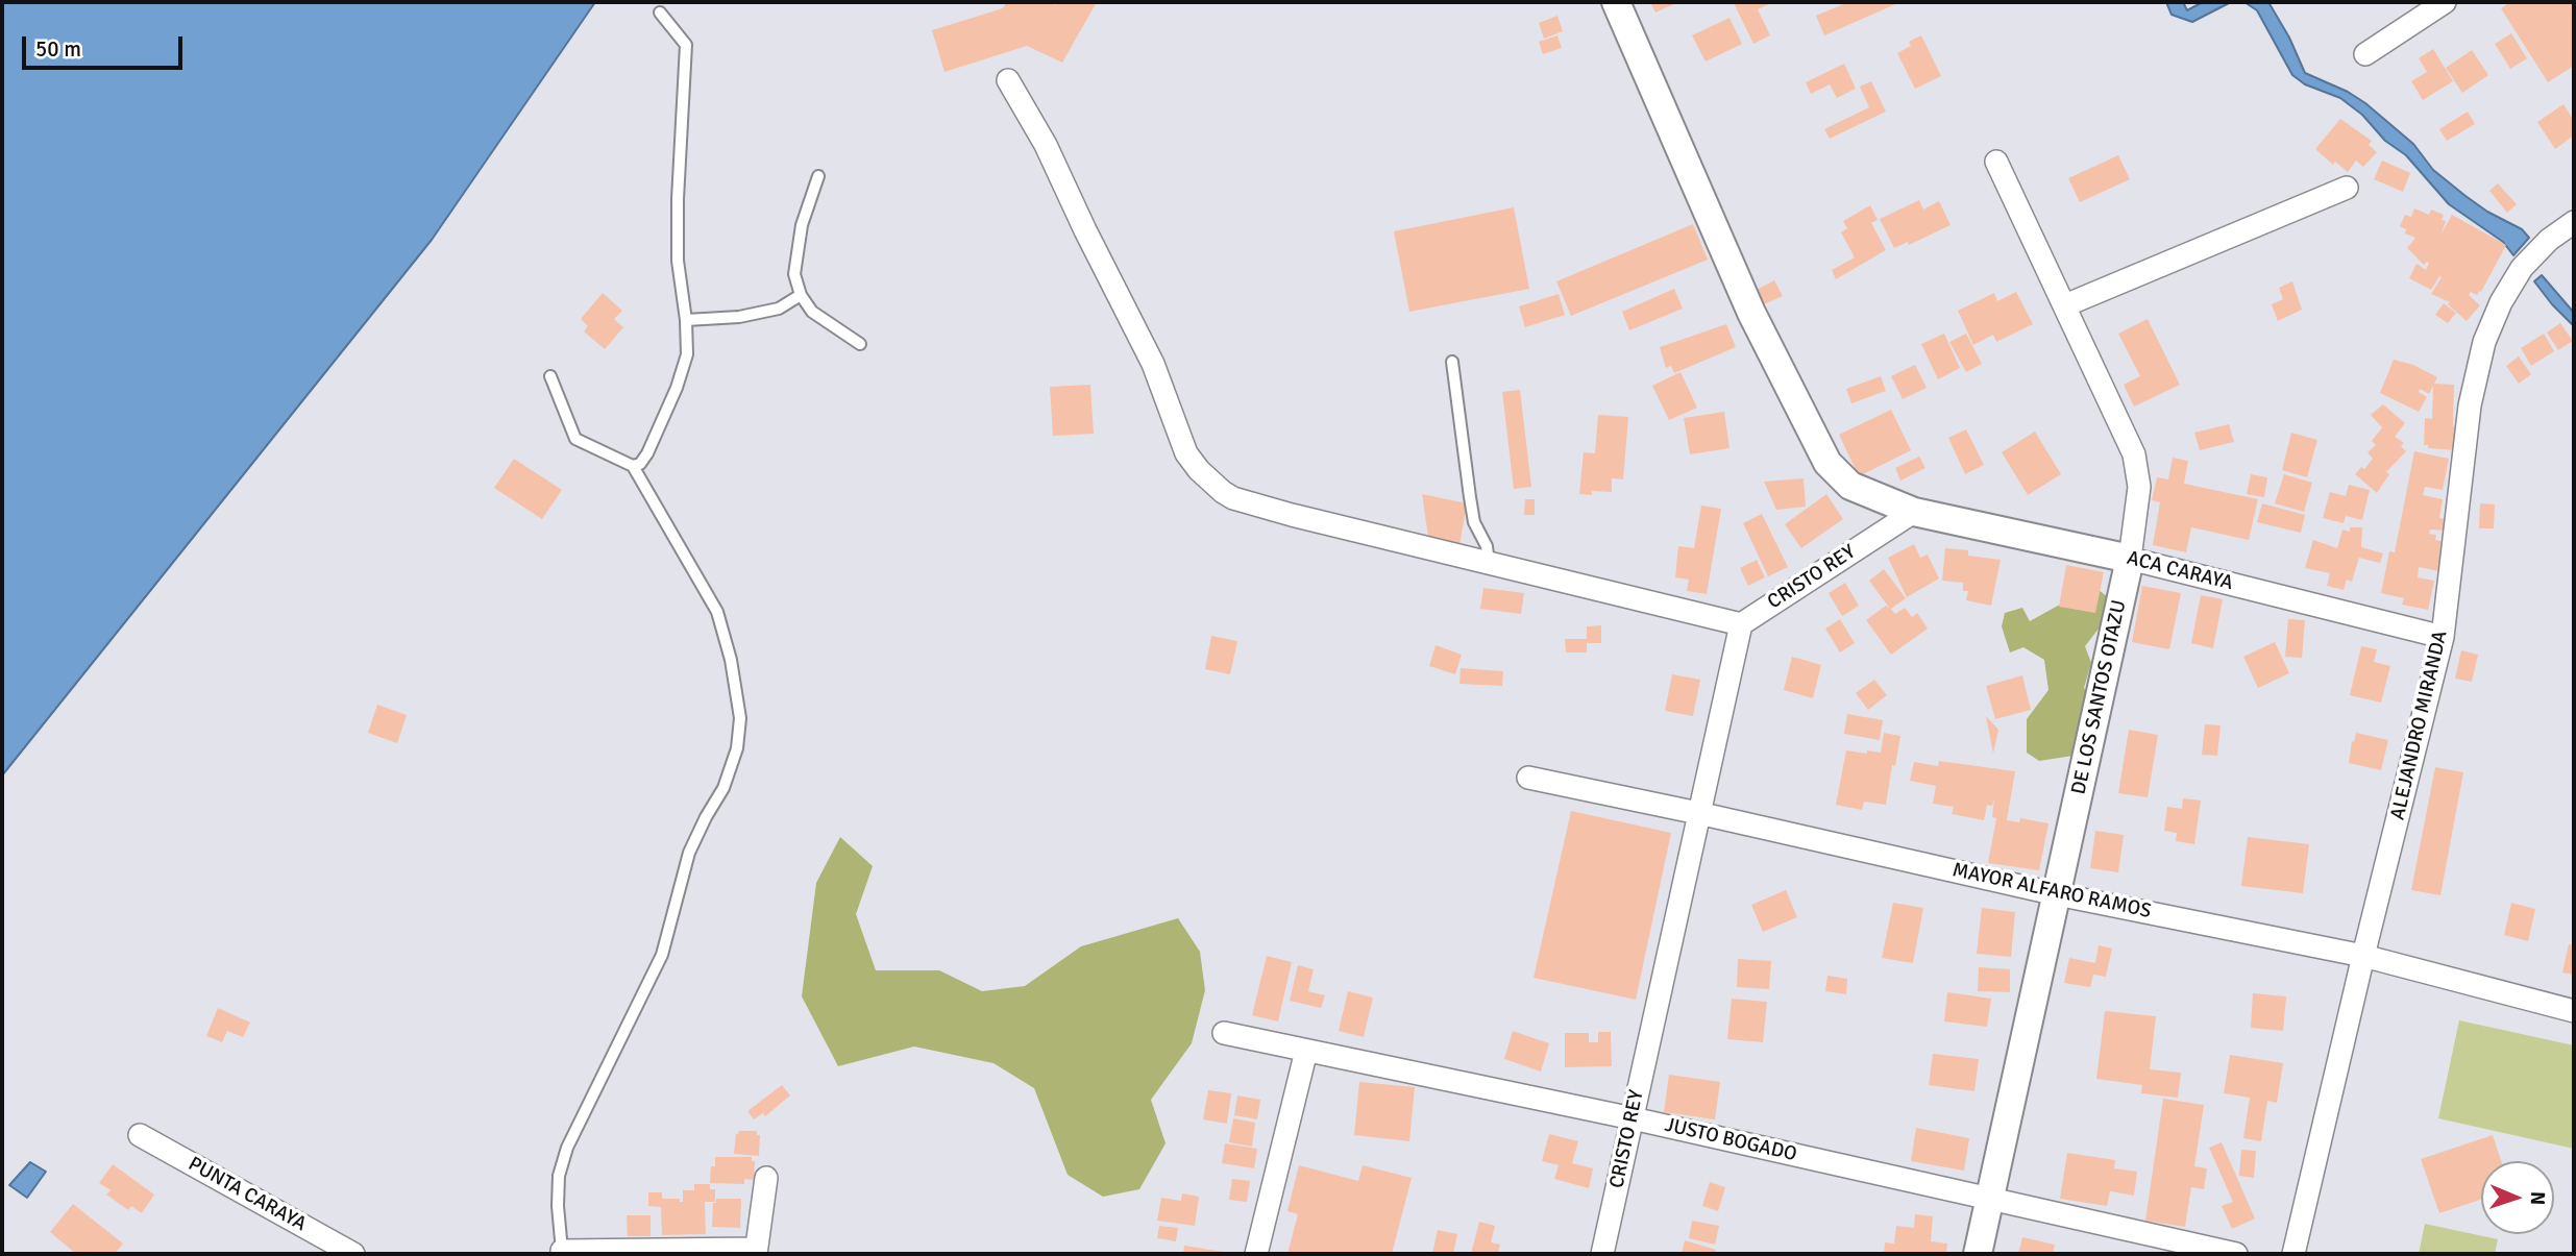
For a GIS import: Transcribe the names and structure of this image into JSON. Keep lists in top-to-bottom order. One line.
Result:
{"streets":{"street":["ACA CARAYA","CRISTO REY","DE LOS SANTOS OTAZU","ALEJANDRO MIRANDA","MAYOR ALFARO RAMOS","JUSTO BOGADO","PUNTA CARAYA"]},"crossings":[["ACA CARAYA","CRISTO REY"],["ACA CARAYA","DE LOS SANTOS OTAZU"],["ACA CARAYA","ALEJANDRO MIRANDA"],["CRISTO REY","MAYOR ALFARO RAMOS"],["CRISTO REY","JUSTO BOGADO"],["DE LOS SANTOS OTAZU","MAYOR ALFARO RAMOS"],["DE LOS SANTOS OTAZU","JUSTO BOGADO"],["ALEJANDRO MIRANDA","MAYOR ALFARO RAMOS"]],"scale_bar":"50 m","north":"right"}
